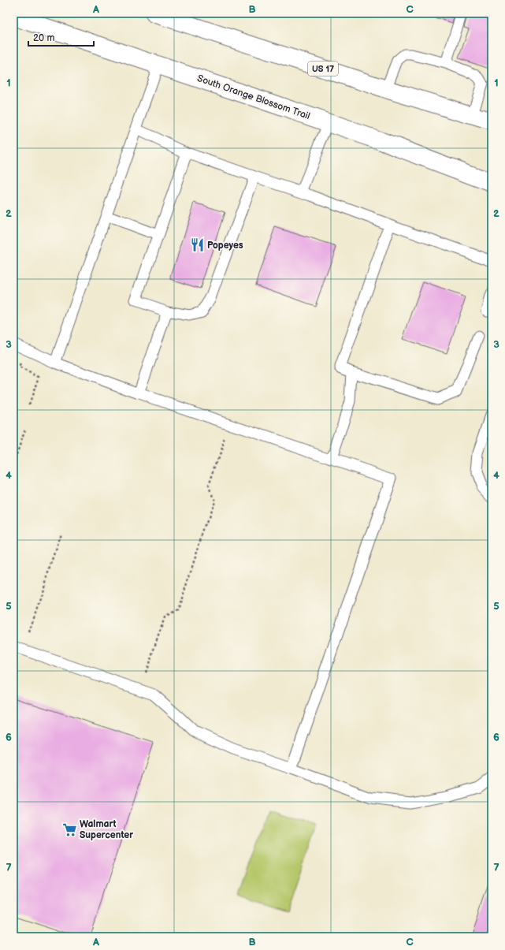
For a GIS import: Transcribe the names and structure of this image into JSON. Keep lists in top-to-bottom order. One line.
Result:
{"streets":{"main road":["US 17","South Orange Blossom Trail"]},"places":{"restaurant":["Popeyes"],"supermarket":["Walmart Supercenter"]},"scale_bar":"20 m","grid":{"columns":["A","B","C"],"rows":["1","2","3","4","5","6","7"]}}
